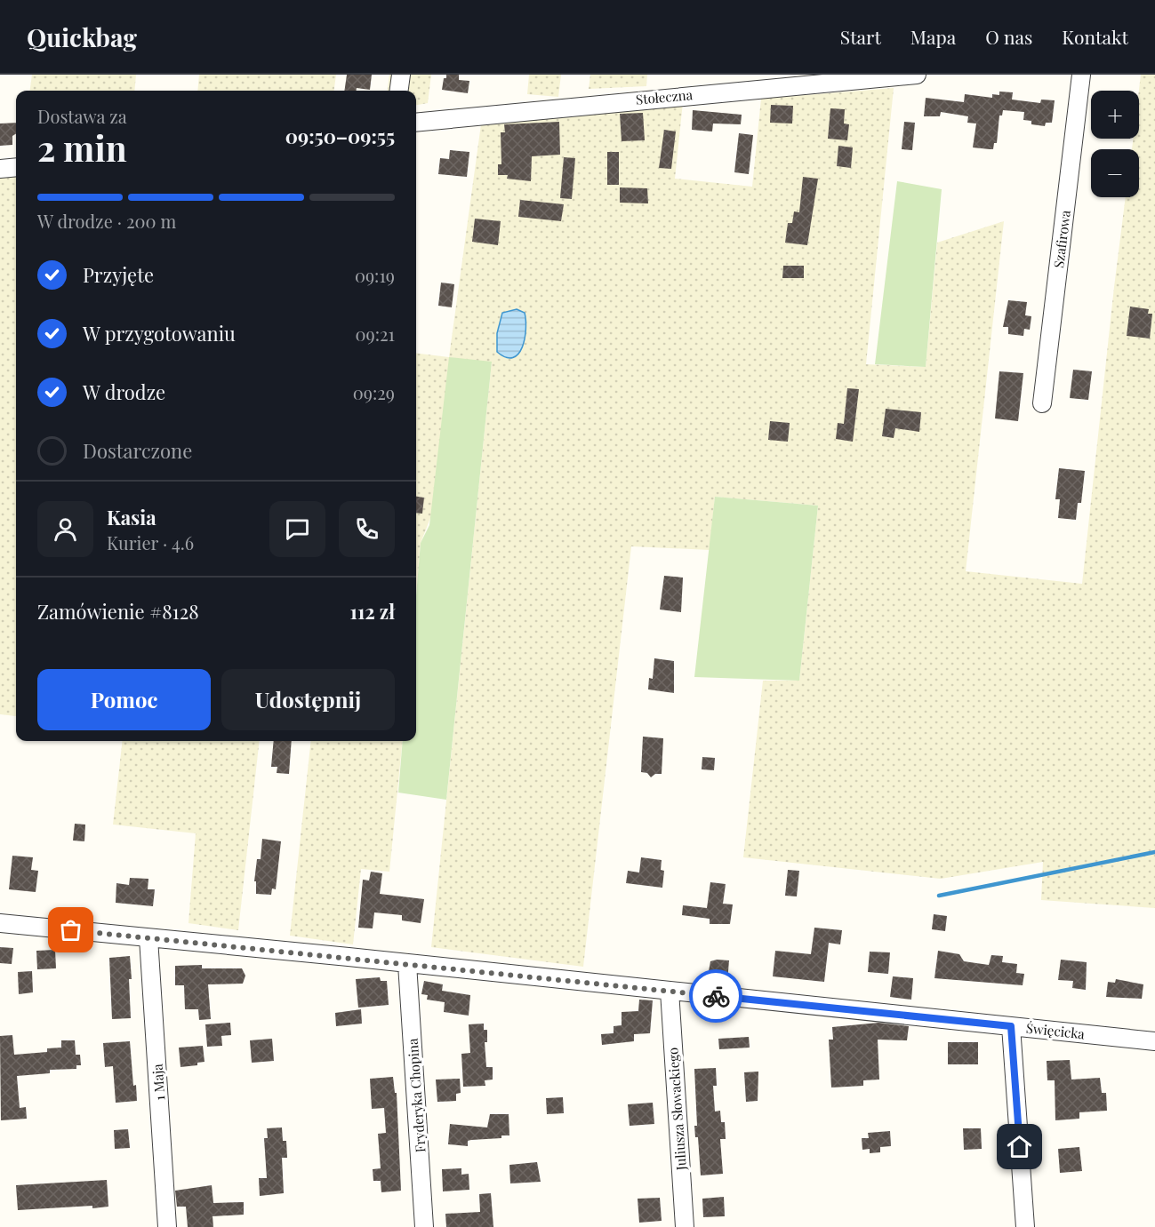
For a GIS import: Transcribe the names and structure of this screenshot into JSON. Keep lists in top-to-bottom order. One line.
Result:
{"streets":{"street":["Stołeczna","Szafirowa","Święcicka","1 Maja","Fryderyka Chopina","Juliusza Słowackiego"]},"crossings":[["Święcicka","1 Maja"],["Święcicka","Fryderyka Chopina"],["Święcicka","Juliusza Słowackiego"]],"page":{"header":"Quickbag","nav":["Start","Mapa","O nas","Kontakt"],"map_buttons":["+","−"],"heading":["2 min","Dostawa za","09:50–09:55"],"panel":["Kasia","Kurier · 4.6","Zamówienie #8128","112 zł"],"bar":"W drodze · 200 m","list":[["Przyjęte","09:19"],["W przygotowaniu","09:21"],["W drodze","09:29"],"Dostarczone"],"buttons":["Pomoc","Udostępnij"]}}
